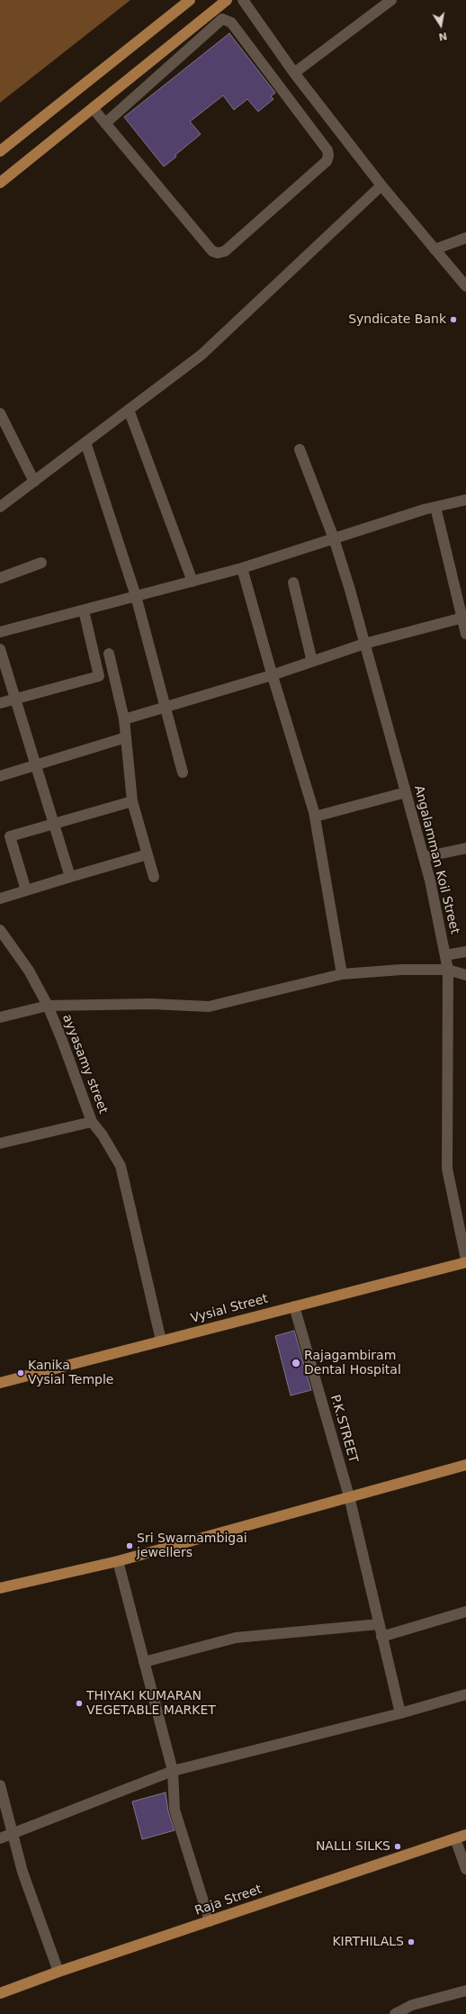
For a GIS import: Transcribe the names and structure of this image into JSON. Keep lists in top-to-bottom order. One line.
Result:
{"streets":{"main road":["Vysial Street","Raja Street"],"street":["Angalamman Koil Street","ayyasamy street","P.K.STREET"]},"crossings":[["Angalamman Koil Street","Vysial Street"],["ayyasamy street","Vysial Street"],["Vysial Street","P.K.STREET"]],"places":["Syndicate Bank","Rajagambiram Dental Hospital","Kanika Vysial Temple","Sri Swarnambigai jewellers","THIYAKI KUMARAN VEGETABLE MARKET","NALLI SILKS","KIRTHILALS"],"north":"bottom"}
